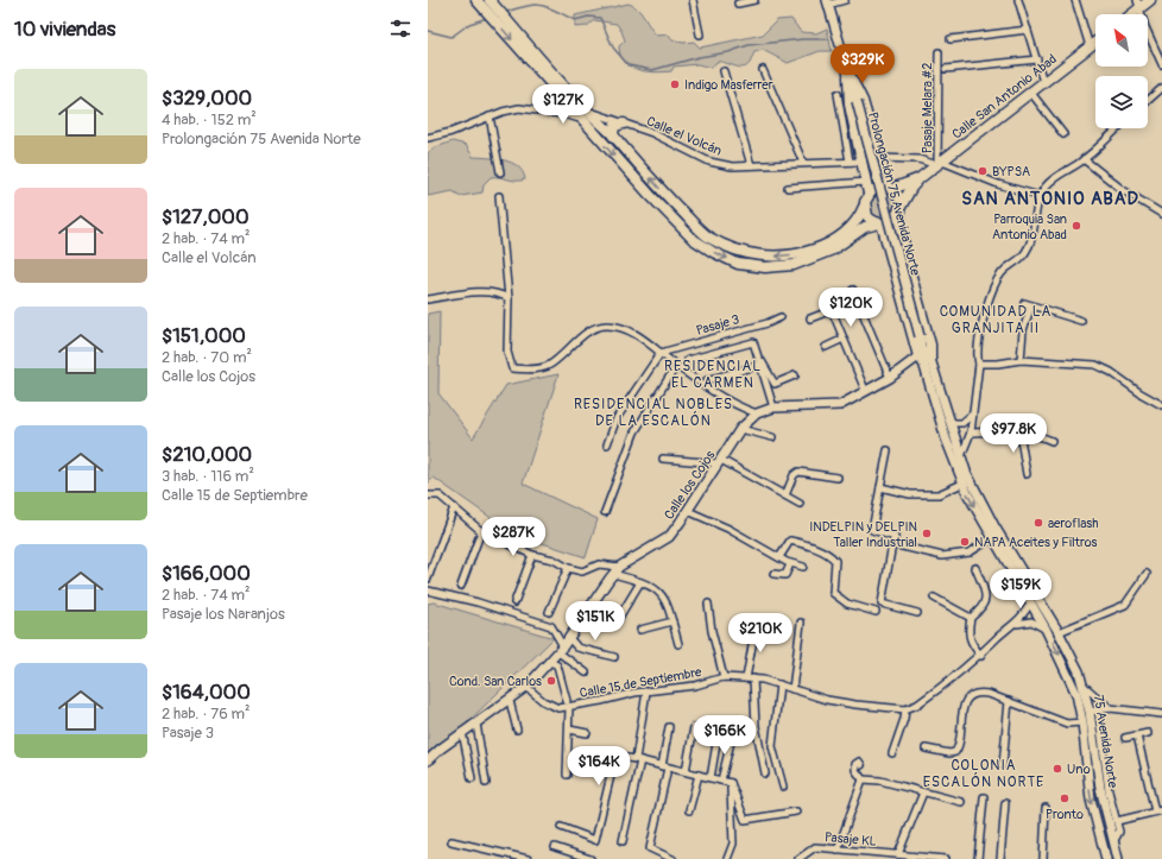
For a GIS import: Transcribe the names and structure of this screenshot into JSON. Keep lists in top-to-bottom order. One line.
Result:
{"streets":{"main road":["Calle San Antonio Abad","Prolongación 75 Avenida Norte","Calle los Cojos","75 Avenida Norte"],"street":["Pasaje Melara #2","Calle el Volcán","Pasaje 3","Calle 15 de Septiembre","Pasaje KL"]},"crossings":[["Calle San Antonio Abad","Pasaje Melara #2"],["Prolongación 75 Avenida Norte","75 Avenida Norte"],["Calle los Cojos","Calle 15 de Septiembre"],["Calle los Cojos","75 Avenida Norte"]],"districts":["SAN ANTONIO ABAD","COMUNIDAD LA GRANJITA II","RESIDENCIAL EL CARMEN","RESIDENCIAL NOBLES DE LA ESCALÓN","COLONIA ESCALÓN NORTE"],"places":["Indigo Masferrer","BYPSA","Parroquia San Antonio Abad","aeroflash","INDELPIN y DELPIN Taller Industrial","NAPA Aceites y Filtros","Cond. San Carlos","Uno","Pronto"],"north":"top left","page":{"heading":"10 viviendas","price":["$329K","$127K","$120K","$97.8K","$287K","$159K","$151K","$210K","$166K","$164K"],"list":[{"name":"$329,000","note":"4 hab. · 152 m² · Prolongación 75 Avenida Norte"},{"name":"$127,000","note":"2 hab. · 74 m² · Calle el Volcán"},{"name":"$151,000","note":"2 hab. · 70 m² · Calle los Cojos"},{"name":"$210,000","note":"3 hab. · 116 m² · Calle 15 de Septiembre"},{"name":"$166,000","note":"2 hab. · 74 m² · Pasaje los Naranjos"},{"name":"$164,000","note":"2 hab. · 76 m² · Pasaje 3"}]}}
